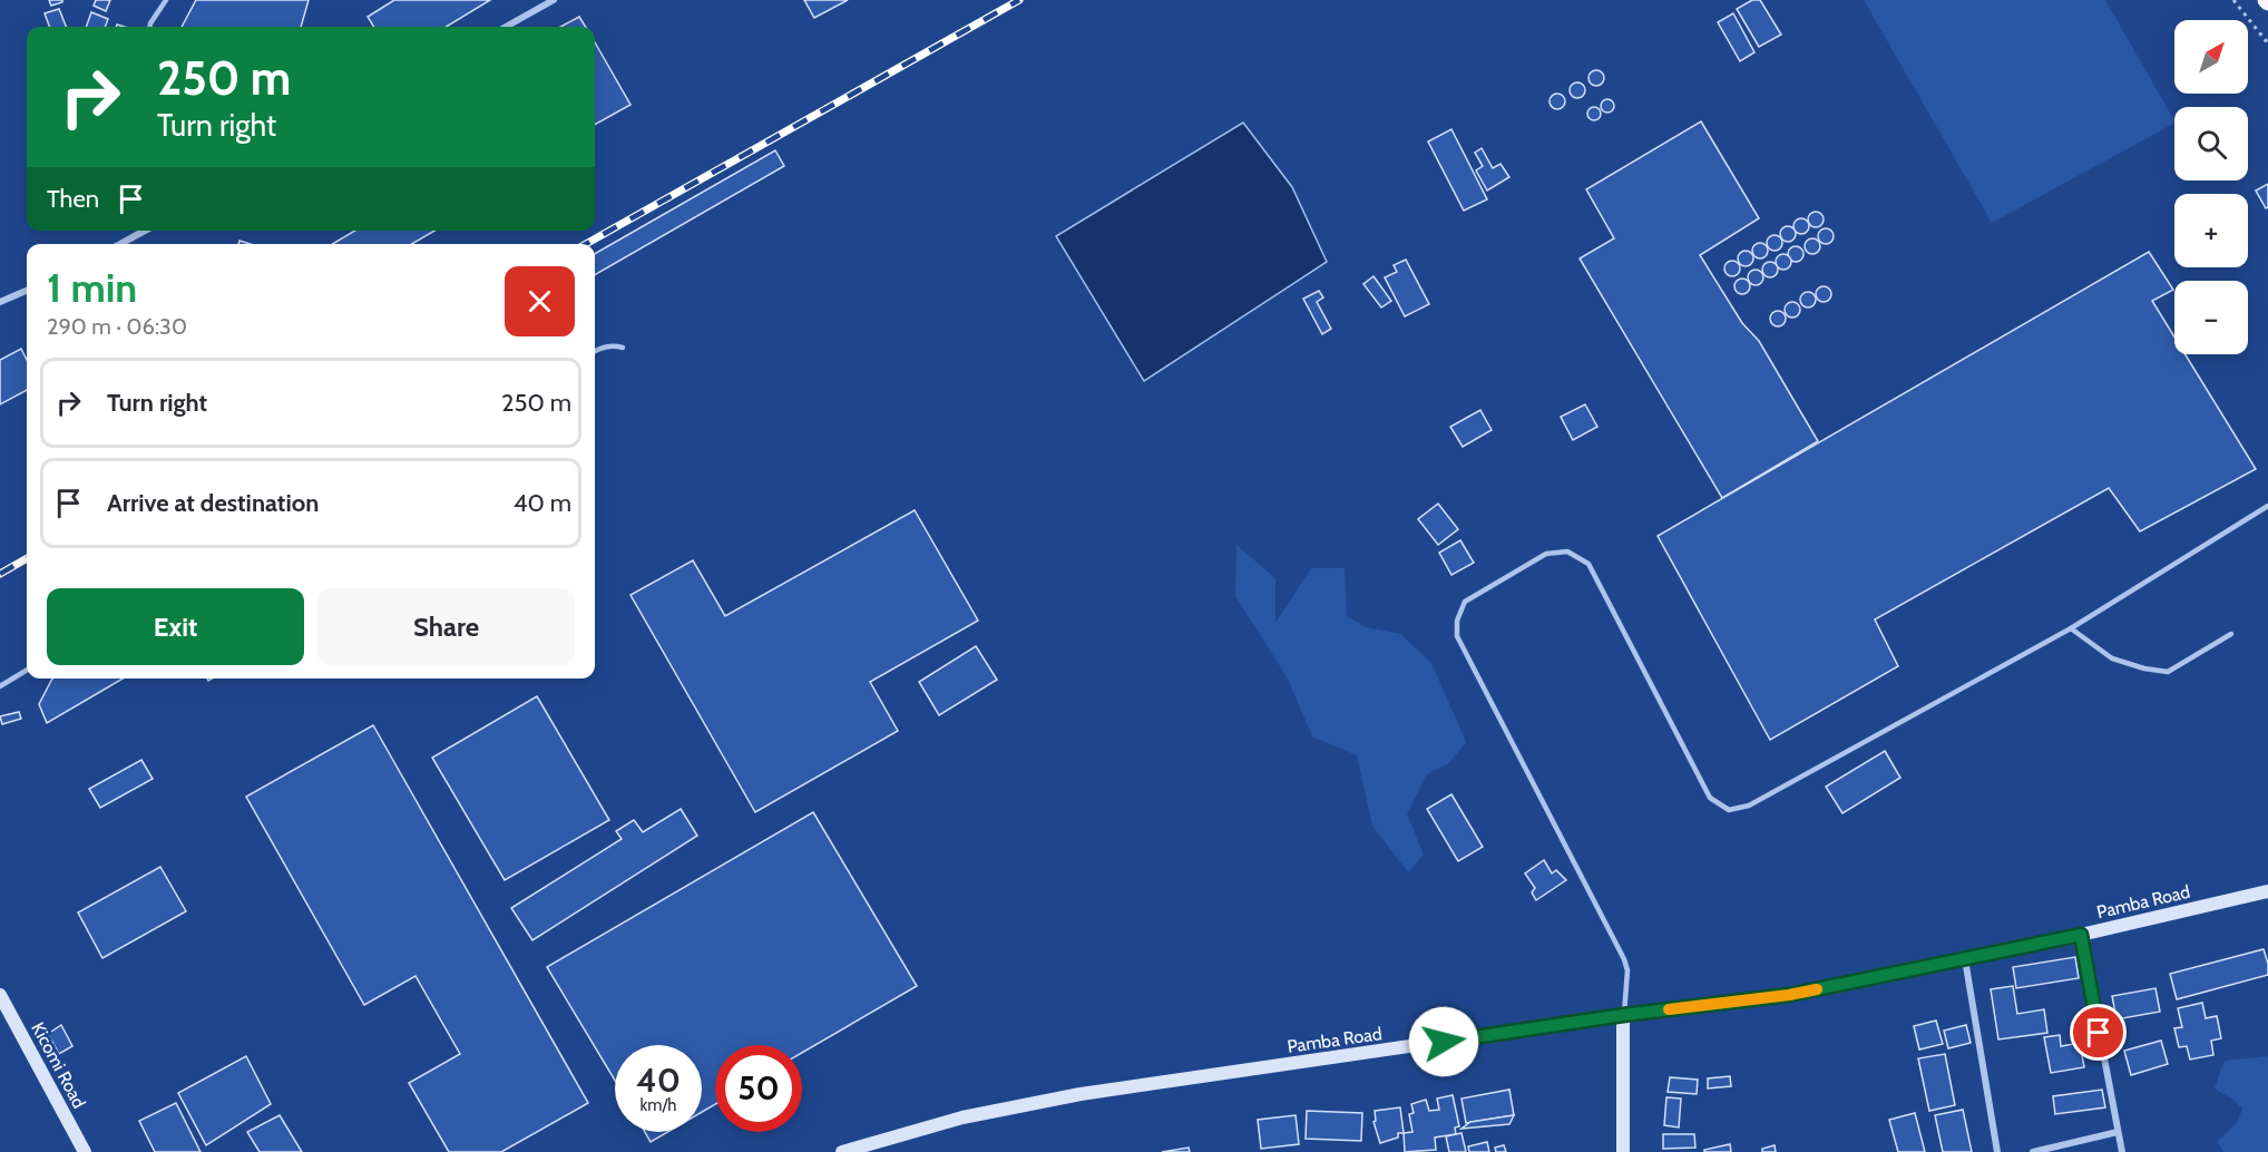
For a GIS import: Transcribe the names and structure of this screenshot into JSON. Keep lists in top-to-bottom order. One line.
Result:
{"streets":{"main road":["Pamba Road","Kicomi Road"]},"north":"top right","page":{"map_buttons":["+","−"],"turn":["250 m","Turn right"],"then":"Then","heading":["1 min","290 m · 06:30"],"list":[{"name":"Turn right","value":"250 m"},{"name":"Arrive at destination","value":"40 m"}],"buttons":["Exit","Share"],"speed":"40 km/h","limit":"50"}}
